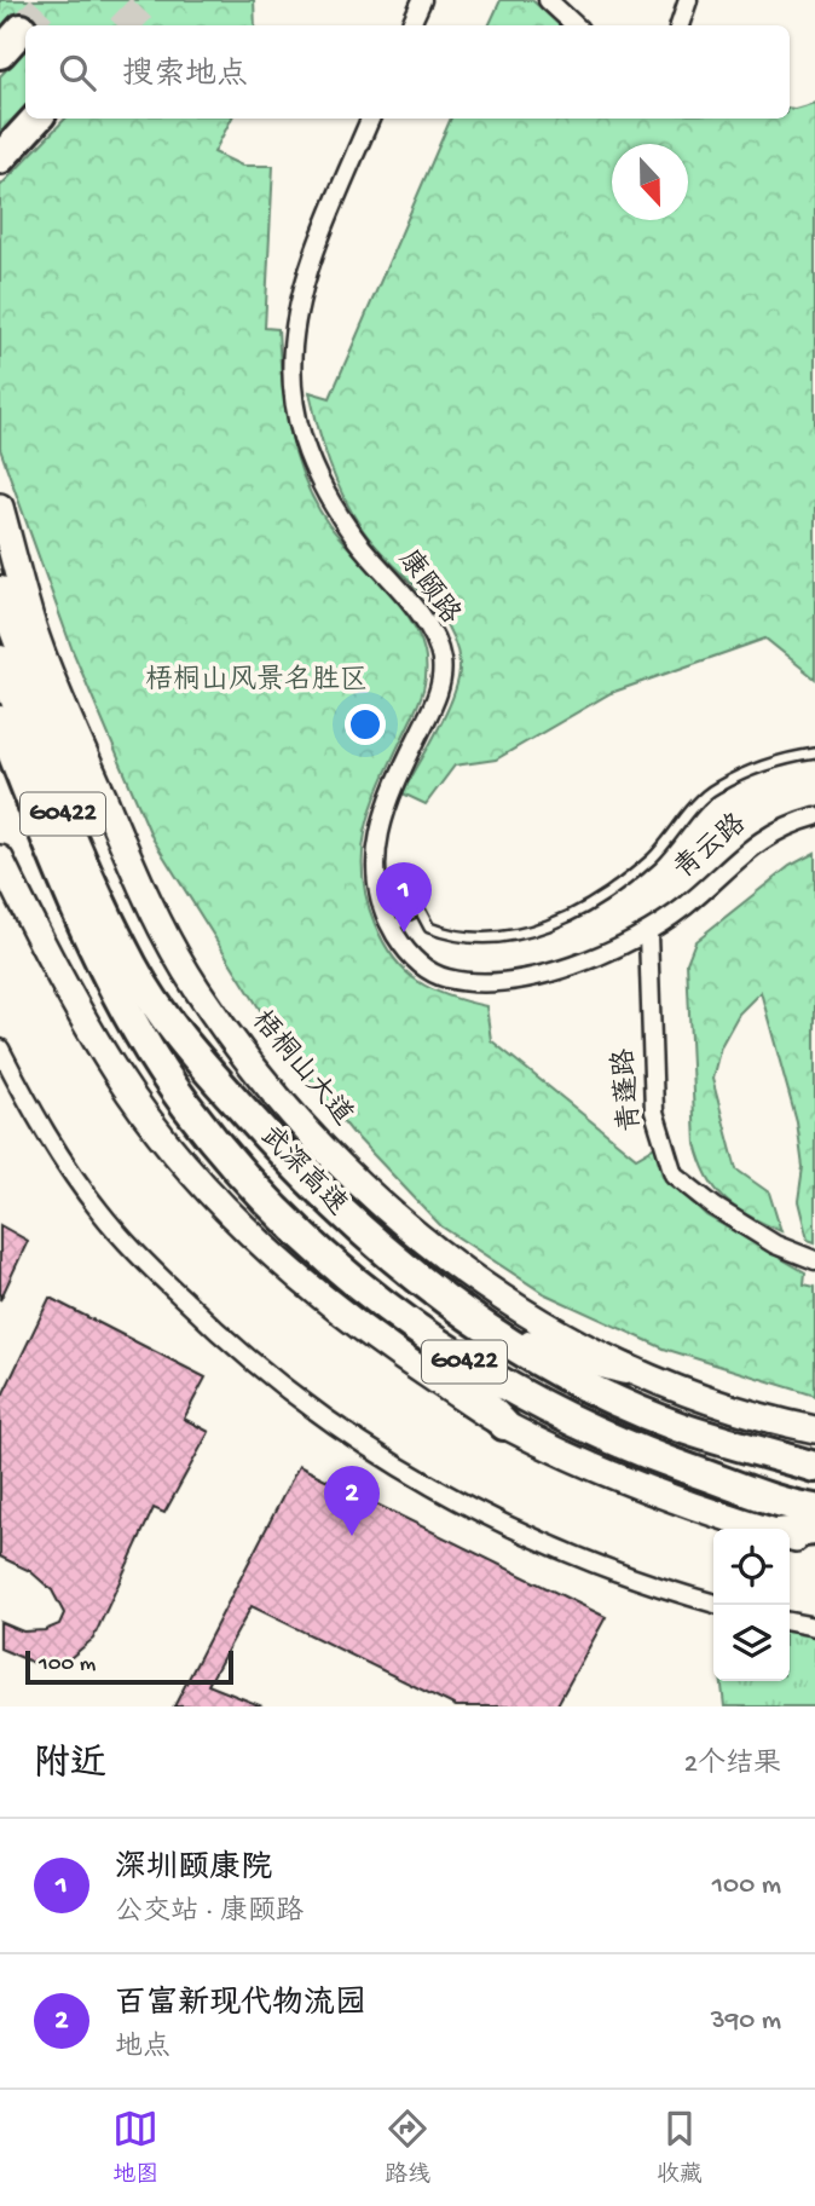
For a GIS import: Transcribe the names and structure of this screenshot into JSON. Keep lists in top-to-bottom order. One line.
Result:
{"streets":{"highway":["G0422","武深高速"],"main road":["梧桐山大道"],"street":["康颐路","青云路","青蓬路"]},"crossings":[["康颐路","青云路"],["康颐路","青蓬路"],["青云路","青蓬路"]],"parks":["梧桐山风景名胜区"],"scale_bar":"100 m","north":"bottom","page":{"search":"搜索地点","pins":["1","2"],"scale":"100 m","heading":["附近","2个结果"],"list":[{"mark":"1","name":"深圳颐康院","note":"公交站 · 康颐路","value":"100 m"},{"mark":"2","name":"百富新现代物流园","note":"地点","value":"390 m"}],"nav":["地图","路线","收藏"]}}
